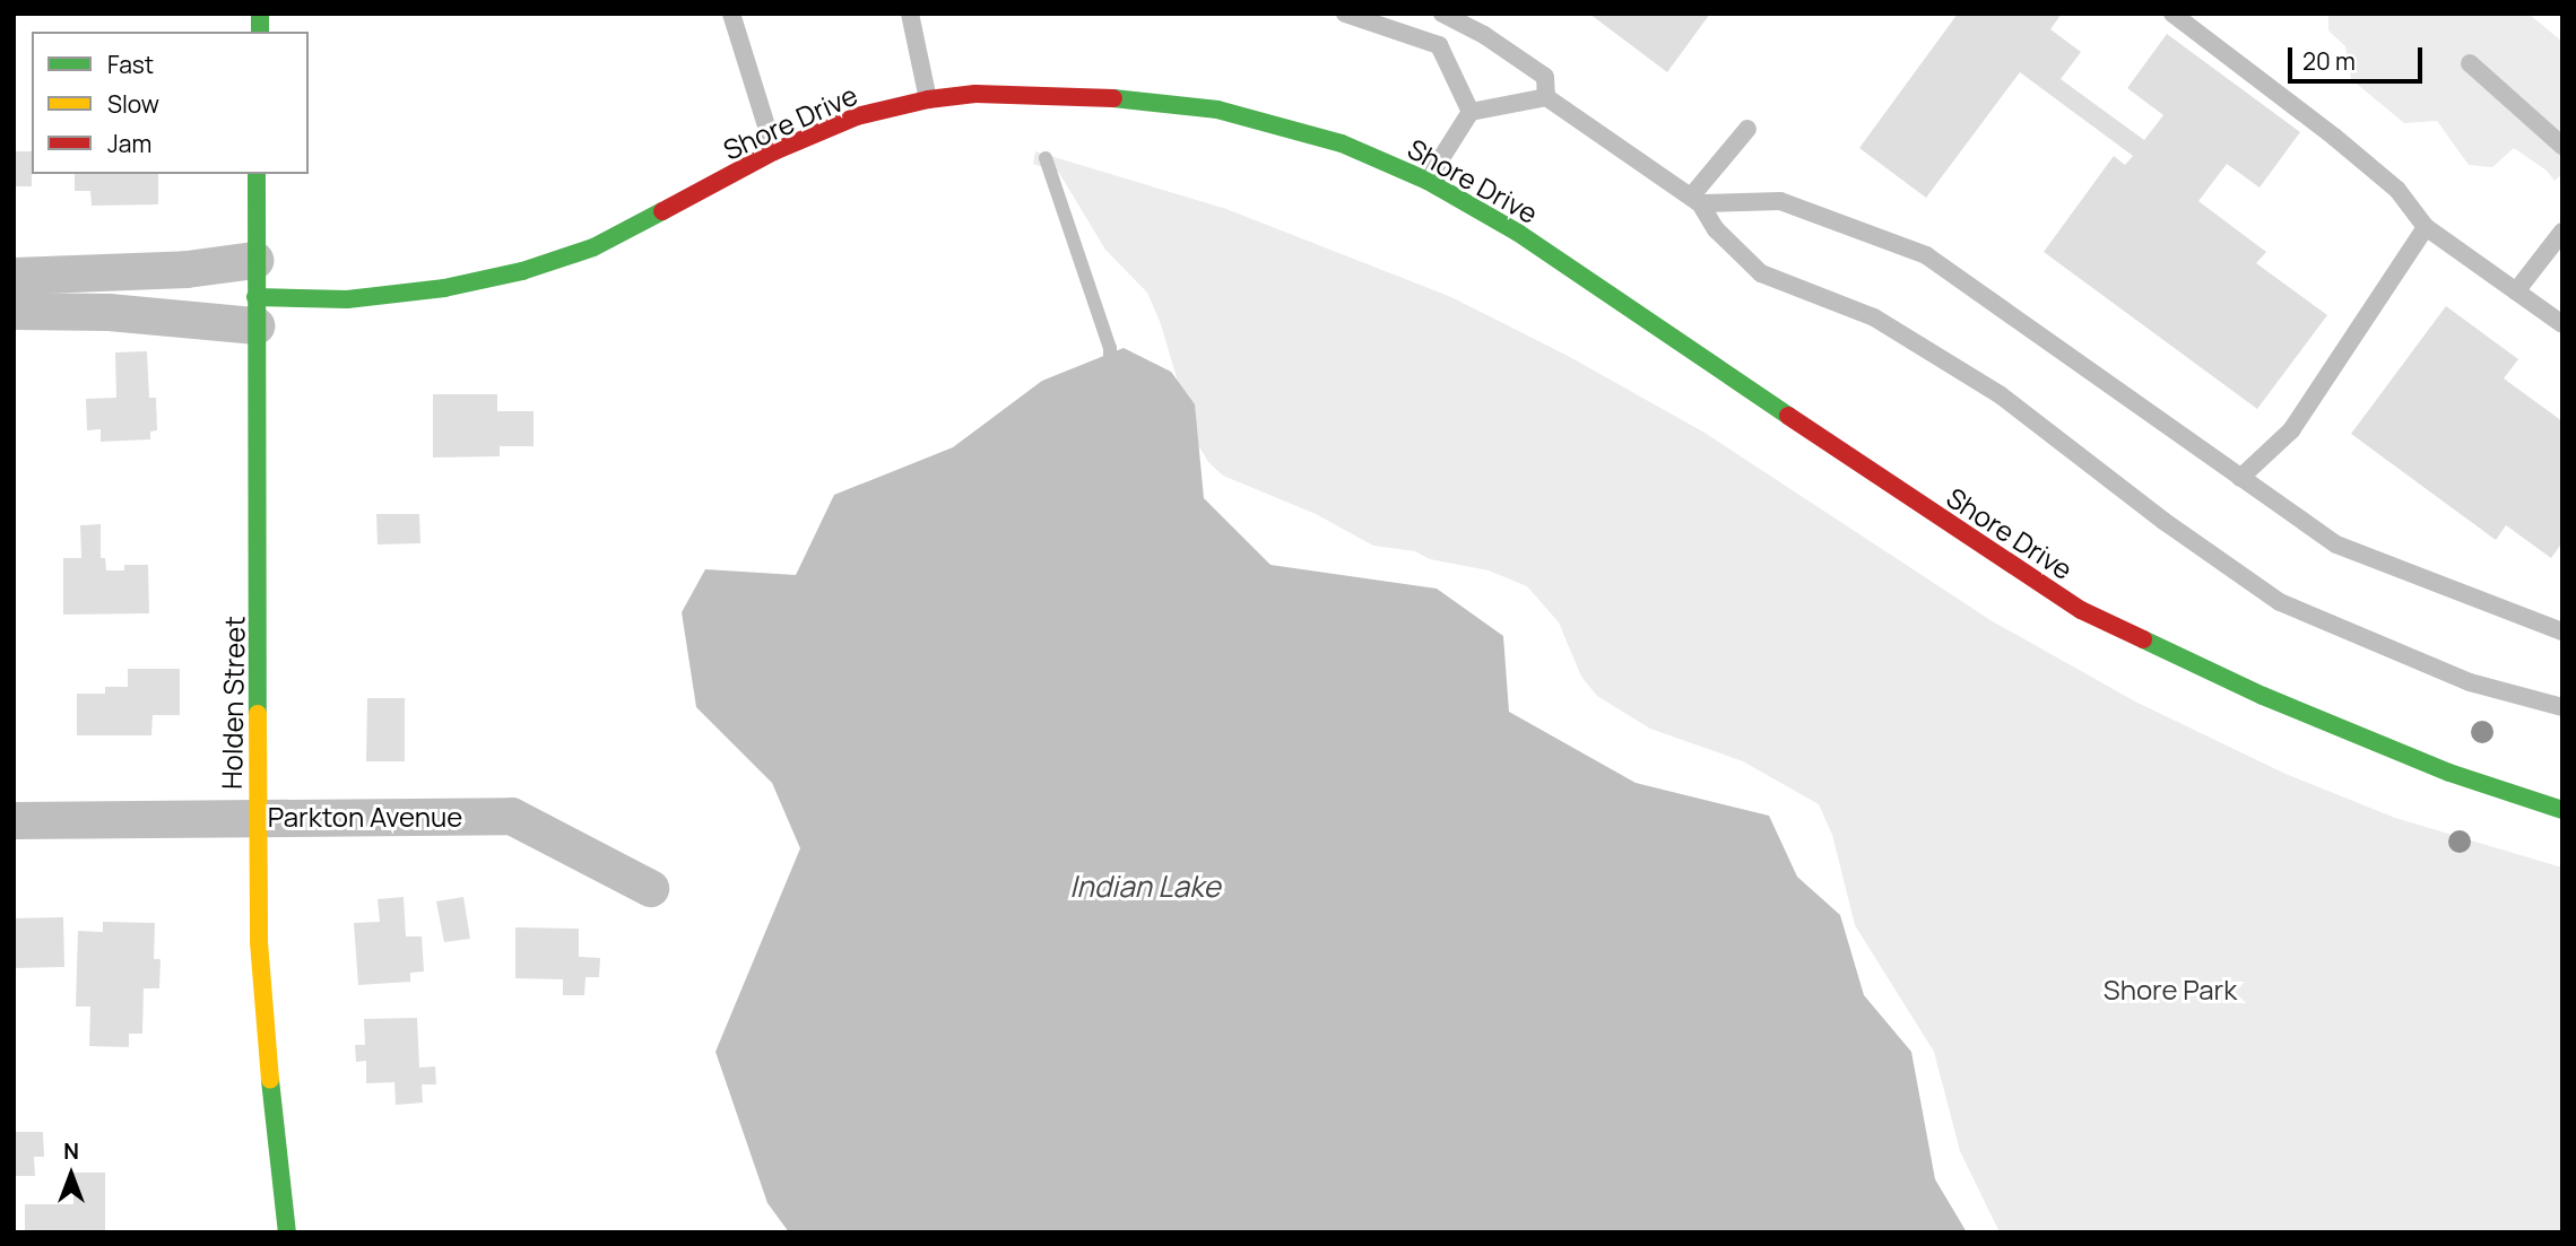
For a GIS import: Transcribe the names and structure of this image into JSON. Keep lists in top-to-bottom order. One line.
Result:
{"streets":{"main road":["Shore Drive","Holden Street"],"street":["Parkton Avenue"]},"crossings":[["Shore Drive","Holden Street"],["Holden Street","Parkton Avenue"]],"water":["Indian Lake"],"parks":["Shore Park"],"legend":["Fast","Slow","Jam"],"scale_bar":"20 m","north":"top"}
